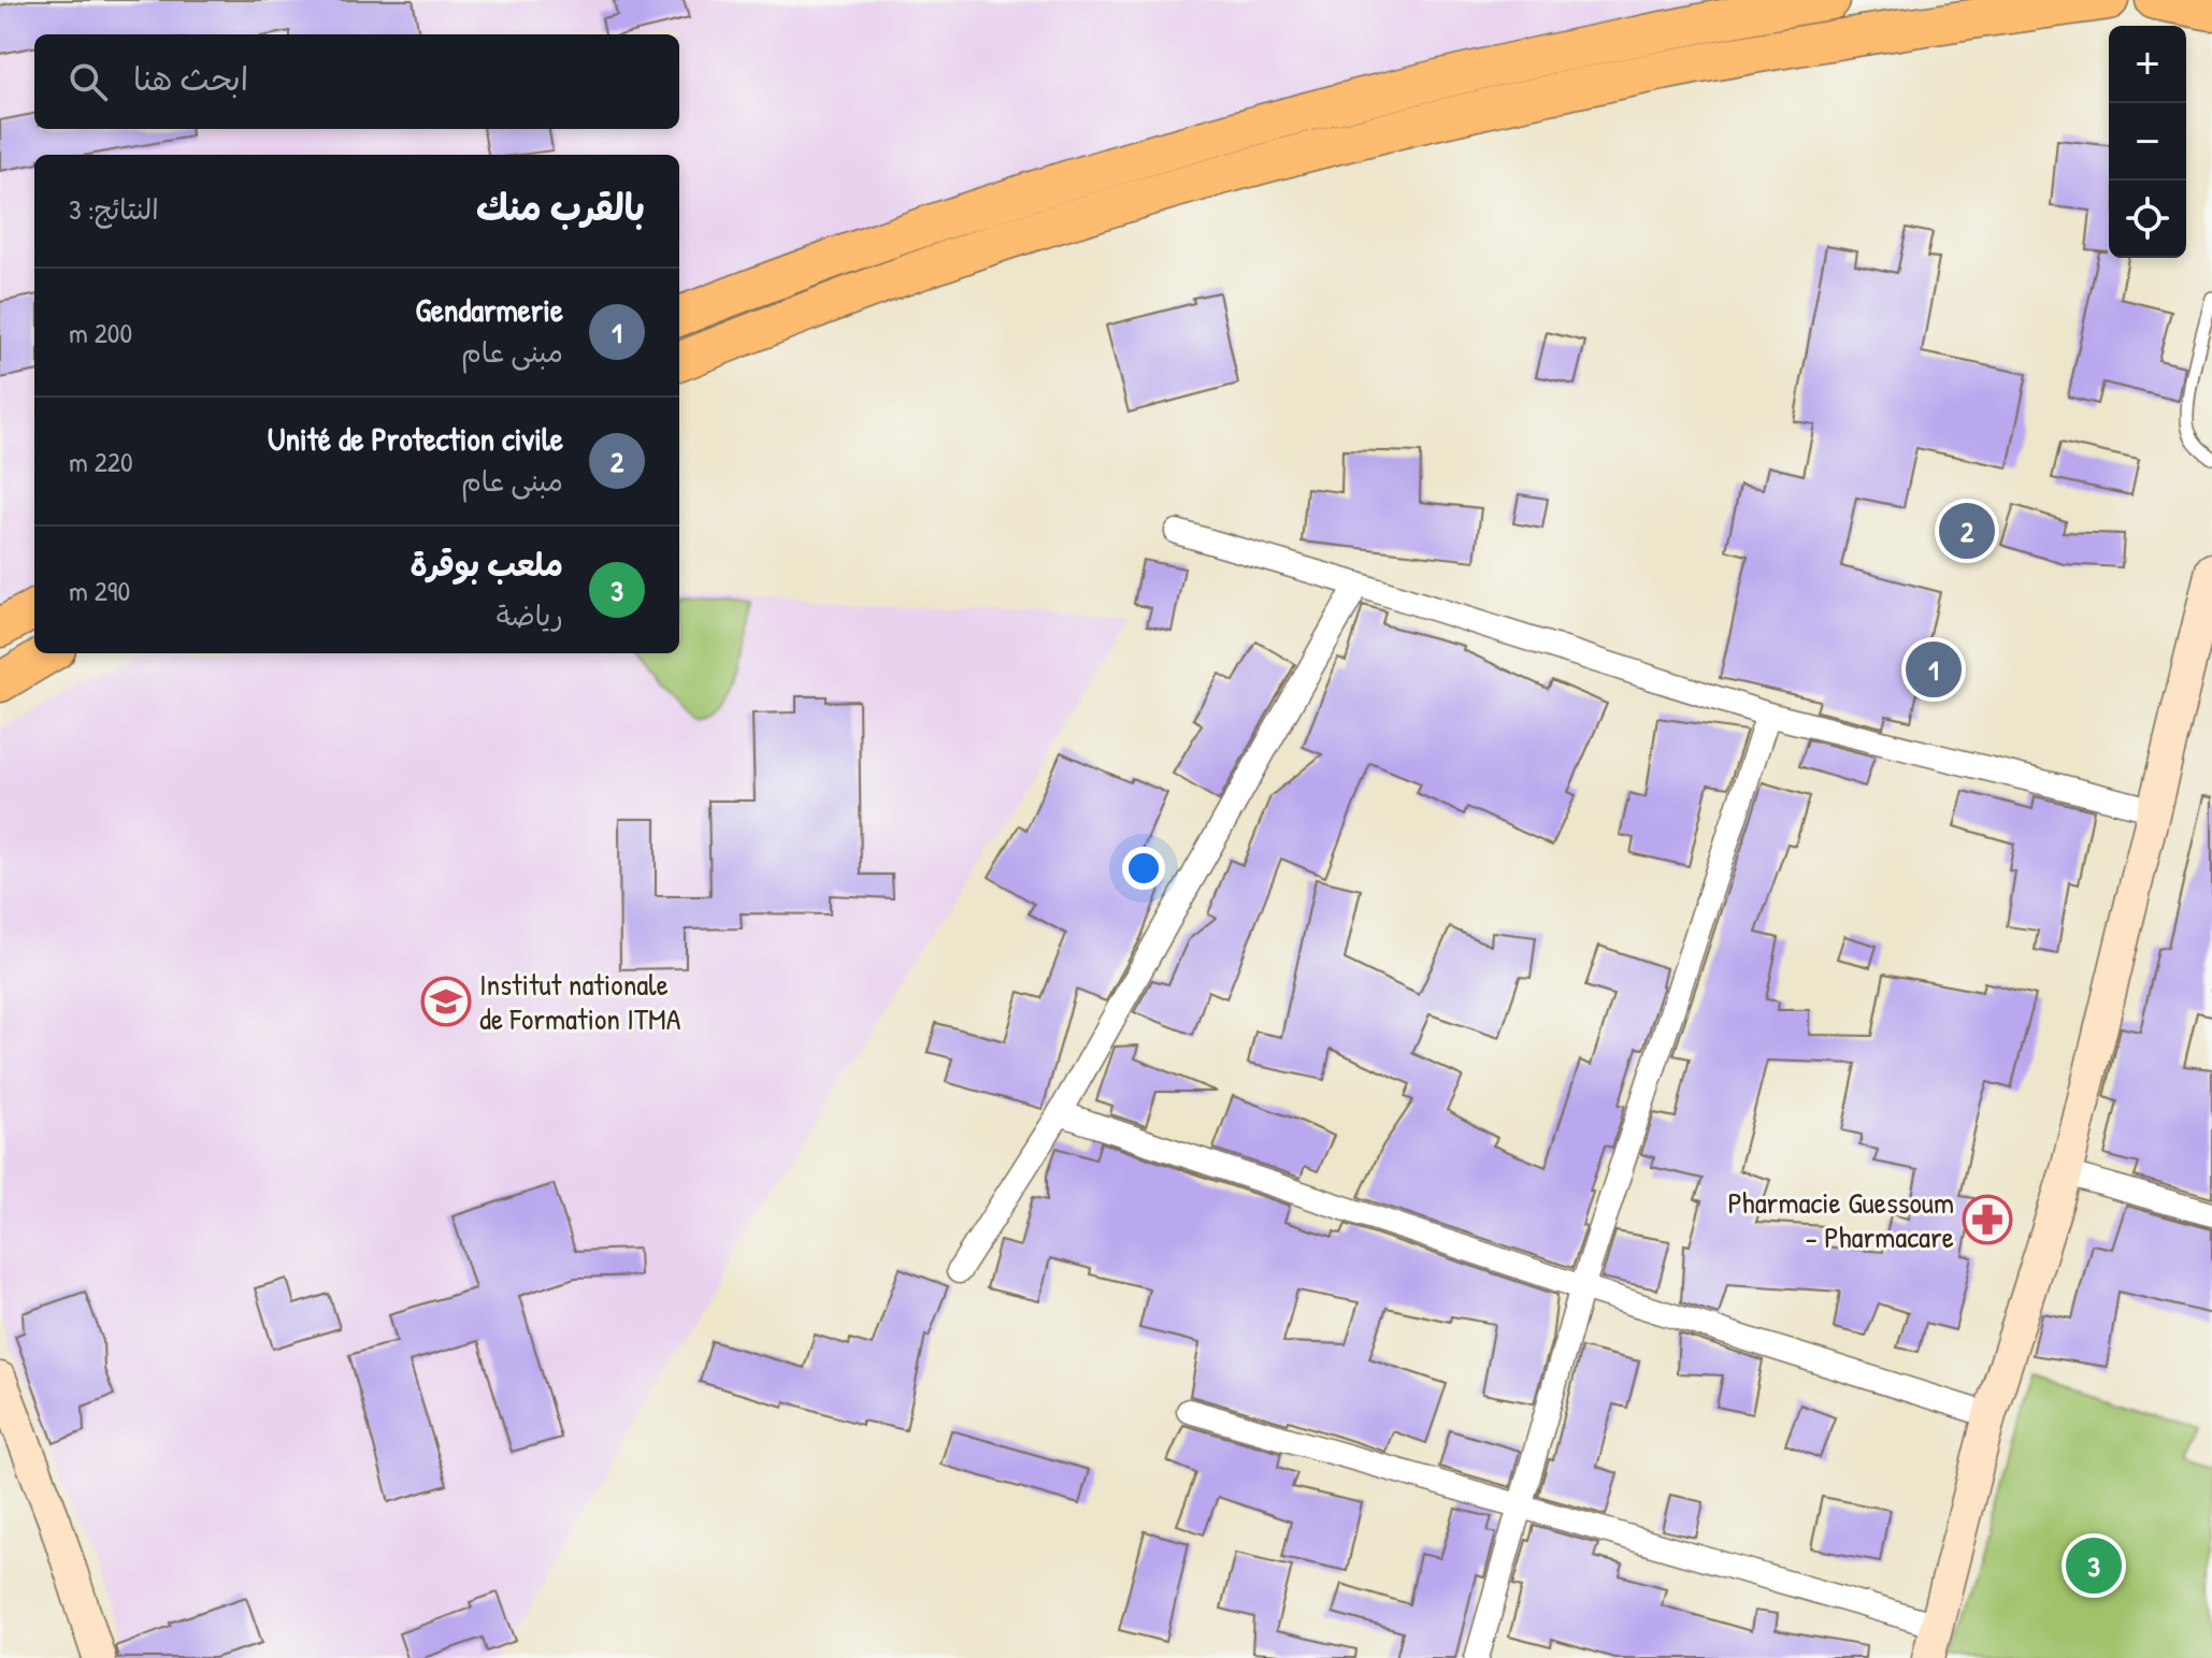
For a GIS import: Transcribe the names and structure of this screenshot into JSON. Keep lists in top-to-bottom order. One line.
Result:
{"places":{"school or university":["Institut nationale de Formation ITMA"],"pharmacy":["Pharmacie Guessoum - Pharmacare"]},"page":{"map_buttons":["+","−"],"search":"ابحث هنا","heading":["بالقرب منك","النتائج: 3"],"list":[{"mark":"1","name":"Gendarmerie","note":"مبنى عام","value":"200 m"},{"mark":"2","name":"Unité de Protection civile","note":"مبنى عام","value":"220 m"},{"mark":"3","name":"ملعب بوقرة","note":"رياضة","value":"290 m"}],"pins":["2","1","3"]}}
